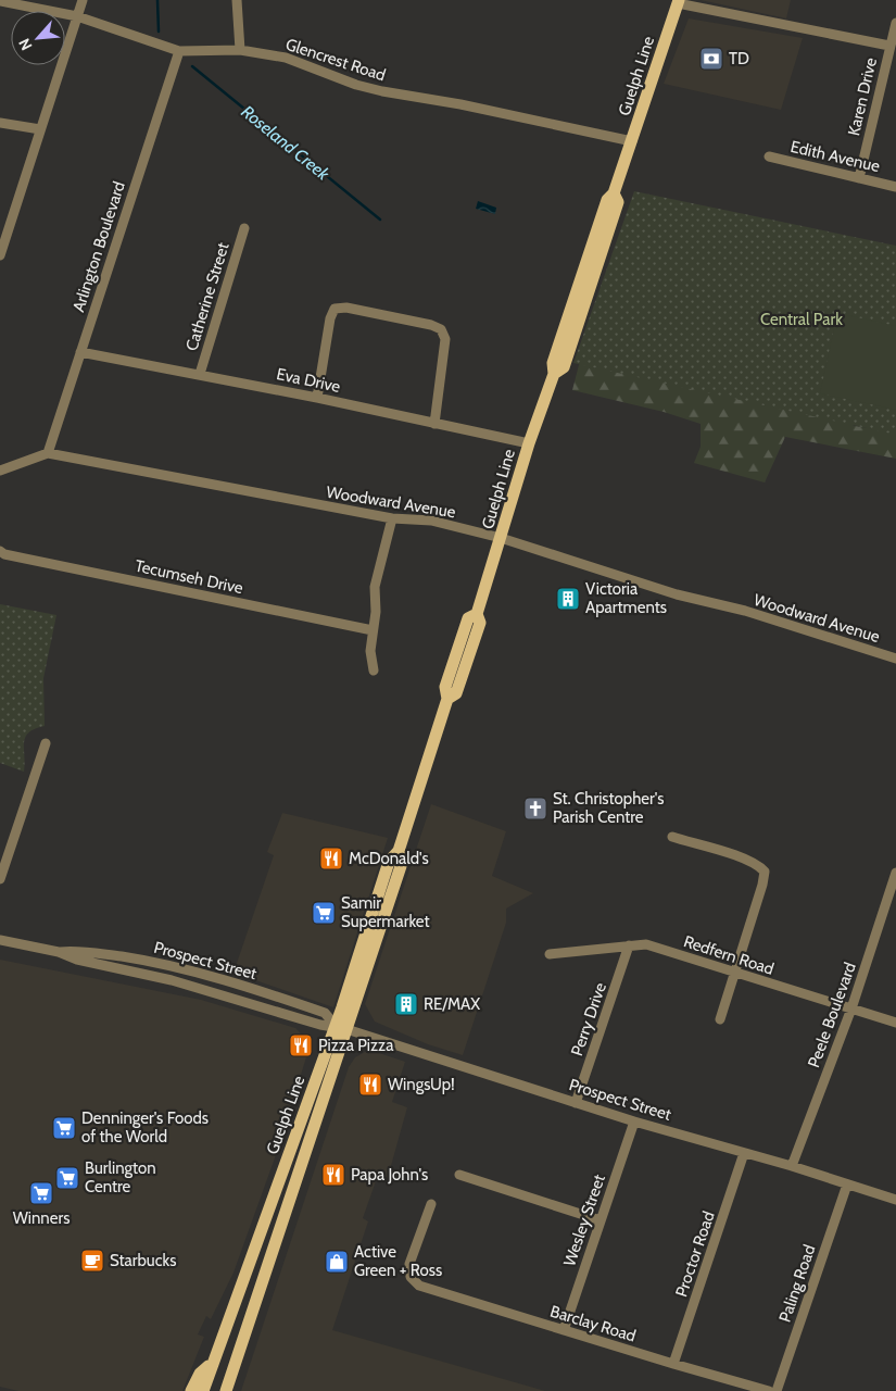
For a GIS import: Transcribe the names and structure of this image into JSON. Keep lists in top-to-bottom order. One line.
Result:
{"streets":{"main road":["Guelph Line"],"street":["Glencrest Road","Karen Drive","Edith Avenue","Arlington Boulevard","Catherine Street","Eva Drive","Woodward Avenue","Tecumseh Drive","Redfern Road","Prospect Street","Peele Boulevard","Perry Drive","Wesley Street","Proctor Road","Paling Road","Barclay Road"]},"crossings":[["Glencrest Road","Guelph Line"],["Glencrest Road","Arlington Boulevard"],["Guelph Line","Eva Drive"],["Guelph Line","Woodward Avenue"],["Guelph Line","Prospect Street"],["Karen Drive","Edith Avenue"],["Arlington Boulevard","Eva Drive"],["Arlington Boulevard","Woodward Avenue"],["Catherine Street","Eva Drive"],["Redfern Road","Peele Boulevard"],["Redfern Road","Perry Drive"],["Prospect Street","Peele Boulevard"],["Prospect Street","Perry Drive"],["Prospect Street","Wesley Street"],["Prospect Street","Proctor Road"],["Prospect Street","Paling Road"],["Wesley Street","Barclay Road"],["Proctor Road","Barclay Road"]],"water":["Roseland Creek"],"parks":["Central Park"],"places":{"bank":["TD"],"building":["Victoria Apartments","RE/MAX"],"church":["St. Christopher's Parish Centre"],"restaurant":["McDonald's","Pizza Pizza","WingsUp!","Papa John's"],"supermarket":["Samir Supermarket","Denninger's Foods of the World","Burlington Centre","Winners"],"cafe":["Starbucks"],"shop":["Active Green + Ross"]},"north":"bottom left"}
